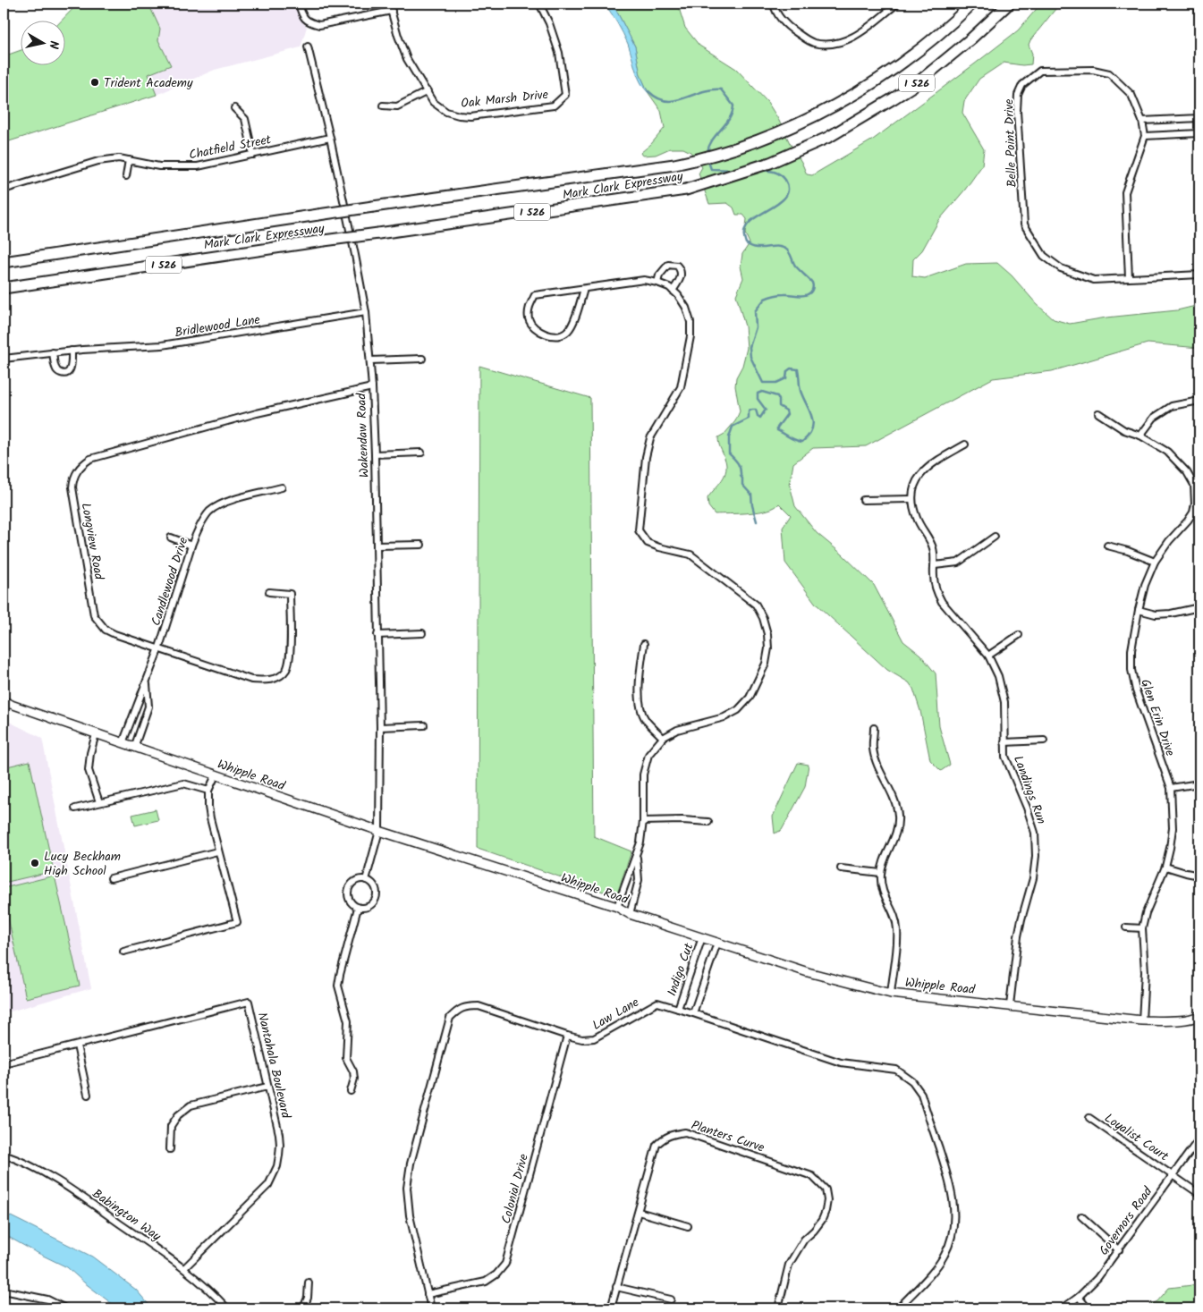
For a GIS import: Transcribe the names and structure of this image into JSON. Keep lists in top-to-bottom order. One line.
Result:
{"streets":{"highway":["I 526","Mark Clark Expressway"],"main road":["Whipple Road"],"street":["Oak Marsh Drive","Belle Point Drive","Chatfield Street","Bridlewood Lane","Wakendaw Road","Longview Road","Candlewood Drive","Glen Erin Drive","Landings Run","Indigo Cut","Law Lane","Nantahala Boulevard","Planters Curve","Loyalist Court","Colonial Drive","Babington Way","Governors Road"]},"crossings":[["Chatfield Street","Wakendaw Road"],["Bridlewood Lane","Wakendaw Road"],["Wakendaw Road","Longview Road"],["Wakendaw Road","Whipple Road"],["Longview Road","Candlewood Drive"],["Candlewood Drive","Whipple Road"],["Glen Erin Drive","Whipple Road"],["Whipple Road","Landings Run"],["Whipple Road","Indigo Cut"],["Indigo Cut","Law Lane"],["Law Lane","Colonial Drive"],["Nantahala Boulevard","Babington Way"],["Loyalist Court","Governors Road"]],"places":["Trident Academy","Lucy Beckham High School"],"north":"right"}
